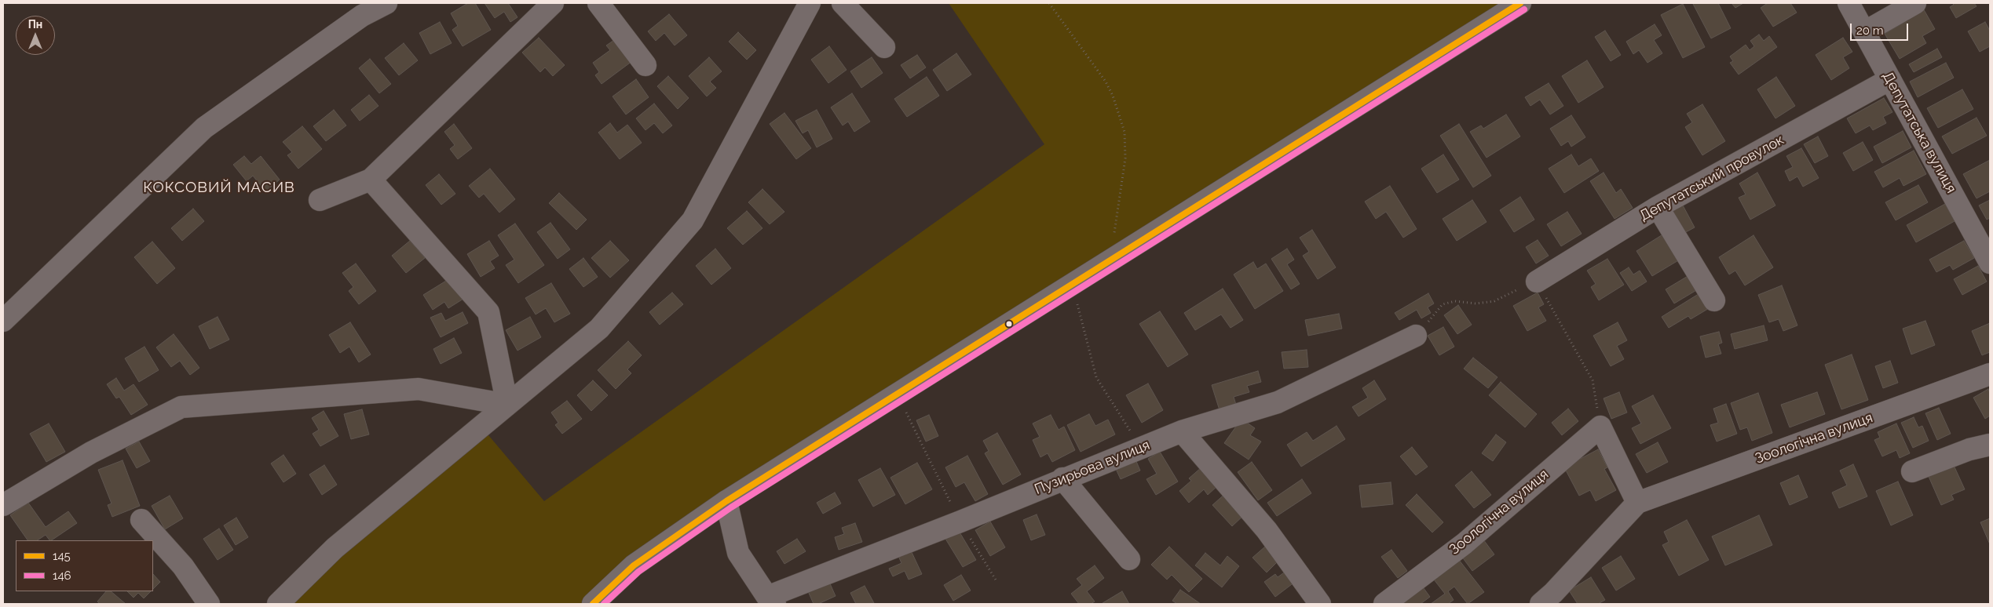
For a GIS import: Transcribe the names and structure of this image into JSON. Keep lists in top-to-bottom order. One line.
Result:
{"streets":{"street":["Депутатська вулиця","Депутатський провулок","Зоологічна вулиця","Пузирьова вулиця"]},"crossings":[["Депутатська вулиця","Депутатський провулок"]],"districts":["КОКСОВИЙ МАСИВ"],"lines":["transit line 145","transit line 146"],"legend":["145","146"],"scale_bar":"20 m","north":"top"}
